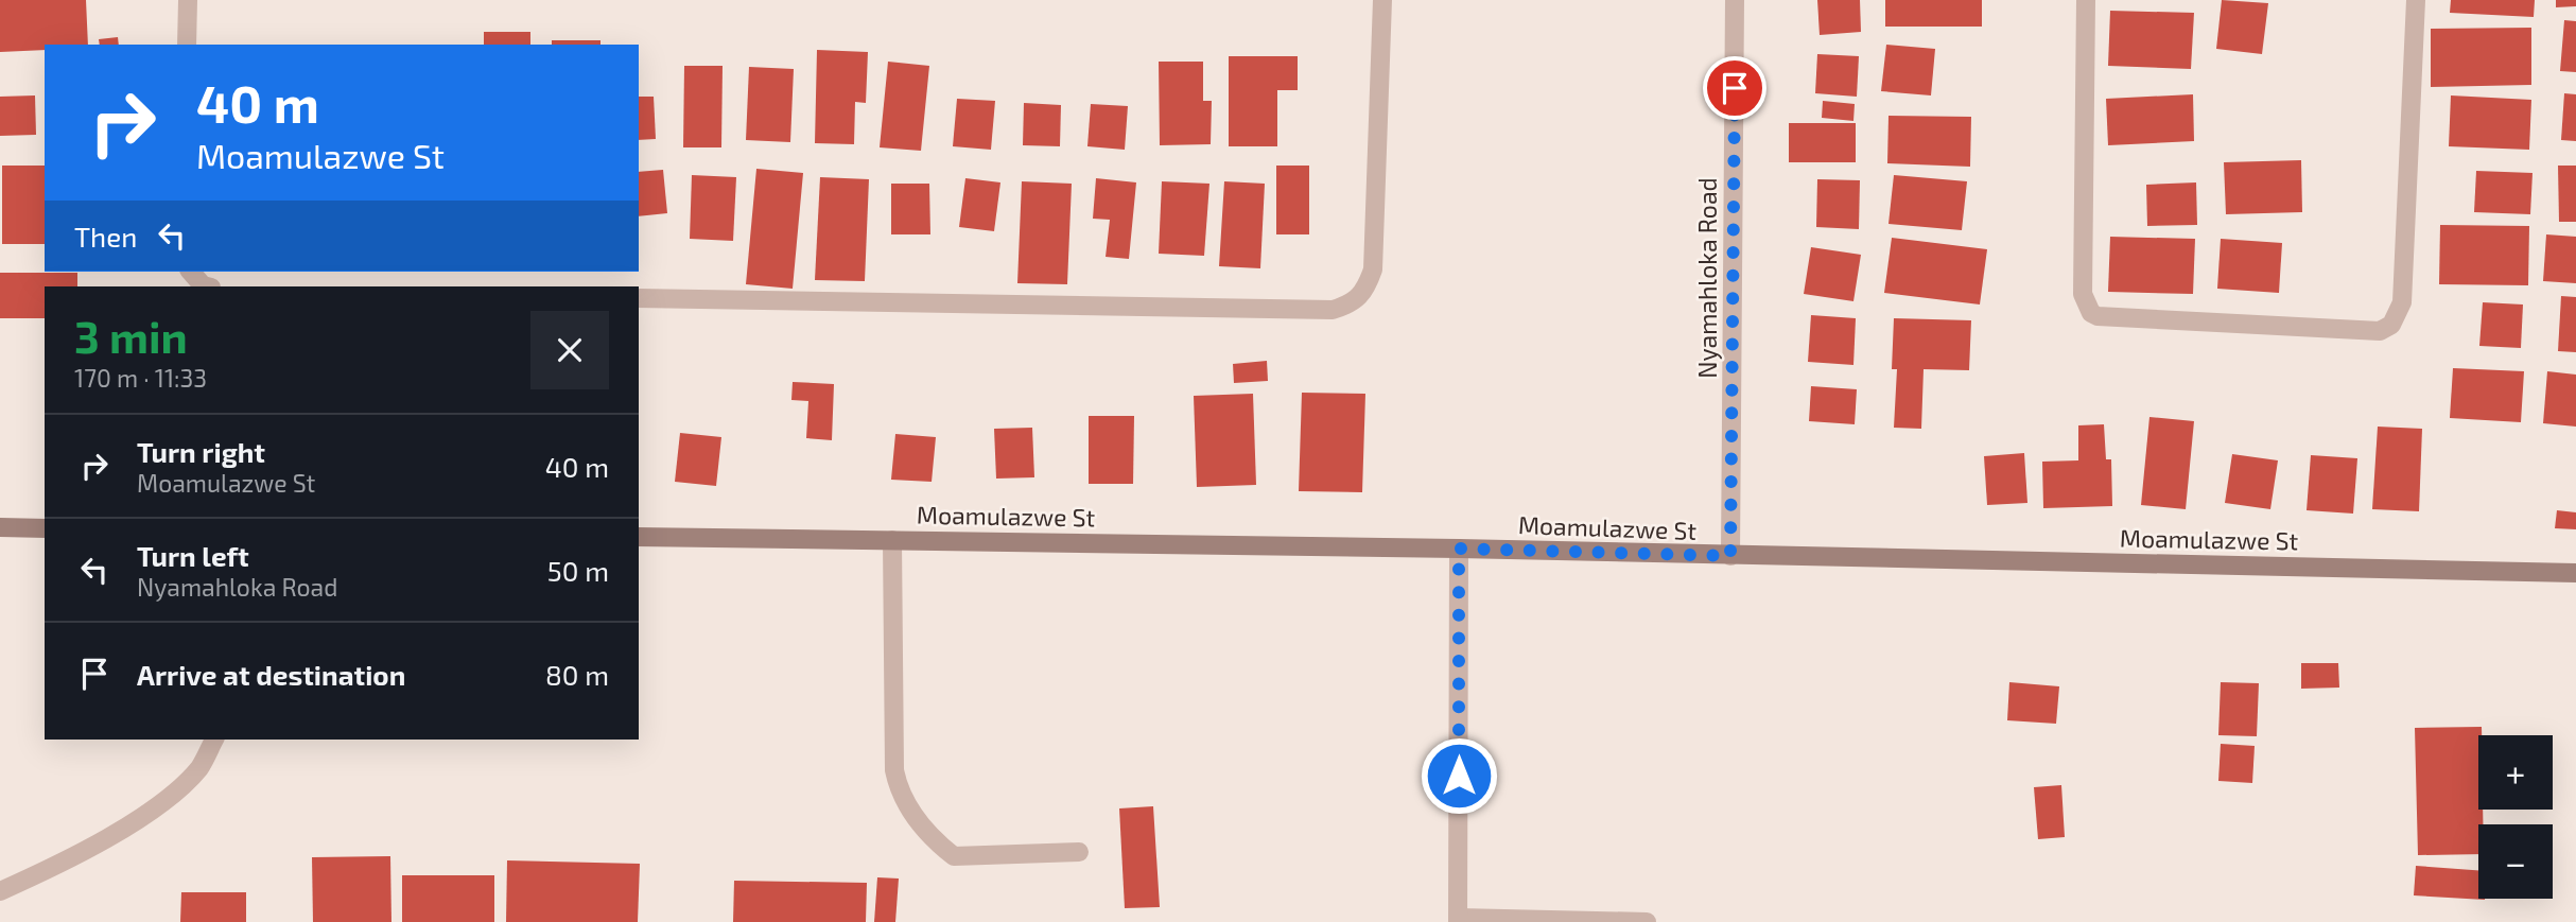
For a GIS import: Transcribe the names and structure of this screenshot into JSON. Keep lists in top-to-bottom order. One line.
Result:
{"streets":{"street":["Nyamahloka Road","Moamulazwe St"]},"crossings":[["Nyamahloka Road","Moamulazwe St"]],"page":{"turn":["40 m","Moamulazwe St"],"then":"Then","heading":["3 min","170 m · 11:33"],"list":[{"name":"Turn right","note":"Moamulazwe St","value":"40 m"},{"name":"Turn left","note":"Nyamahloka Road","value":"50 m"},{"name":"Arrive at destination","value":"80 m"}],"map_buttons":["+","−"]}}
